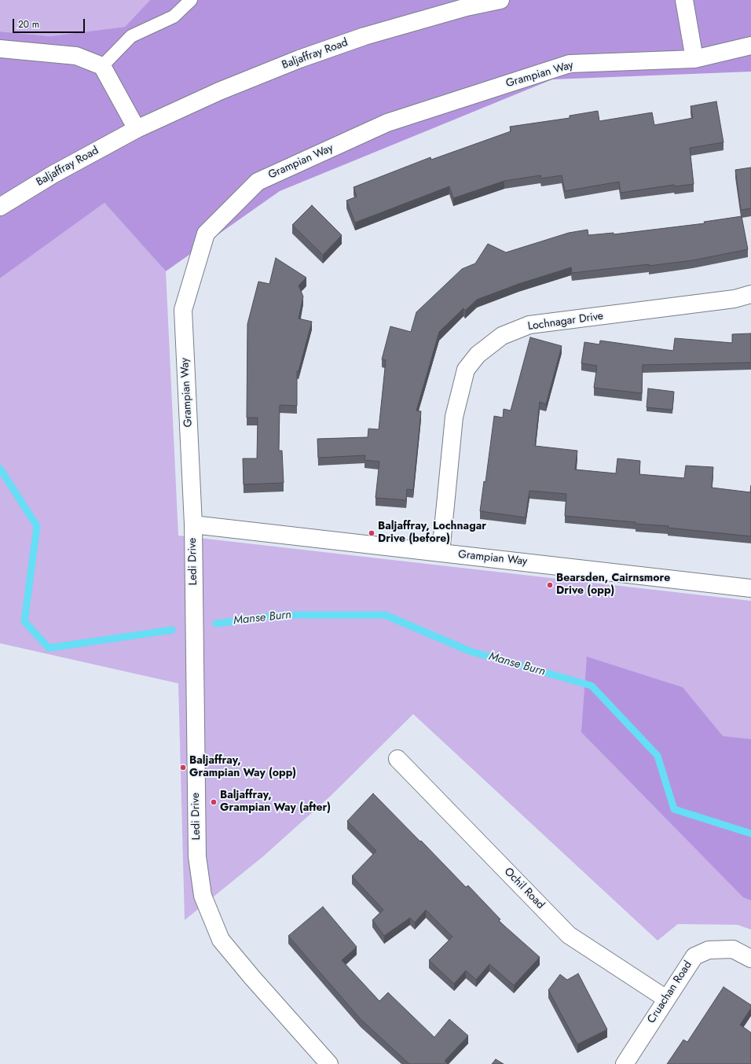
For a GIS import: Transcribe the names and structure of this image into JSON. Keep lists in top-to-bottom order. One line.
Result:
{"streets":{"street":["Baljaffray Road","Grampian Way","Lochnagar Drive","Ledi Drive","Ochil Road","Cruachan Road"]},"crossings":[["Grampian Way","Lochnagar Drive"],["Grampian Way","Ledi Drive"],["Ochil Road","Cruachan Road"]],"water":["Manse Burn"],"places":["Baljaffray, Lochnagar Drive (before)","Bearsden, Cairnsmore Drive (opp)","Baljaffray, Grampian Way (opp)","Baljaffray, Grampian Way (after)"],"scale_bar":"20 m"}
